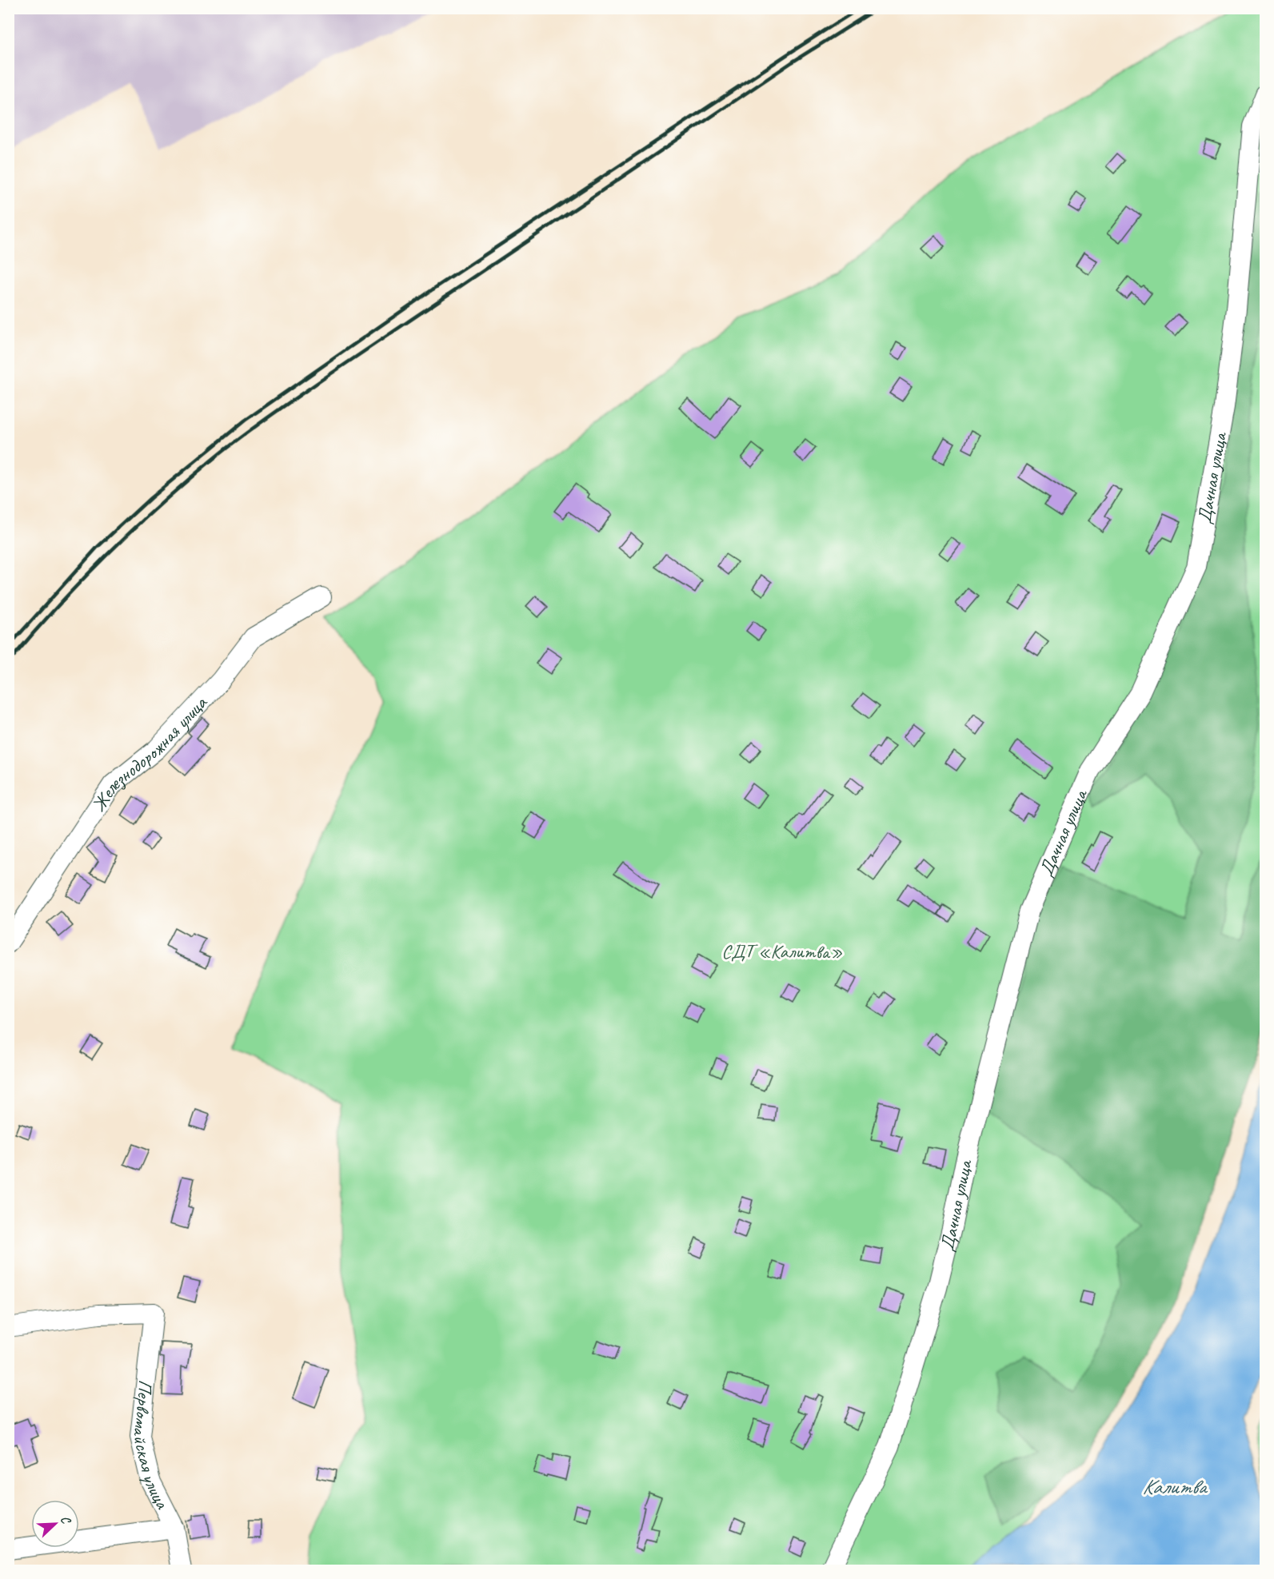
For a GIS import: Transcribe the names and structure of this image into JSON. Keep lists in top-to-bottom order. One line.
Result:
{"streets":{"street":["Дачная улица","Железнодорожная улица","Первомайская улица"]},"water":["Калитва"],"parks":["СДТ «Калитва»"],"north":"top right"}
